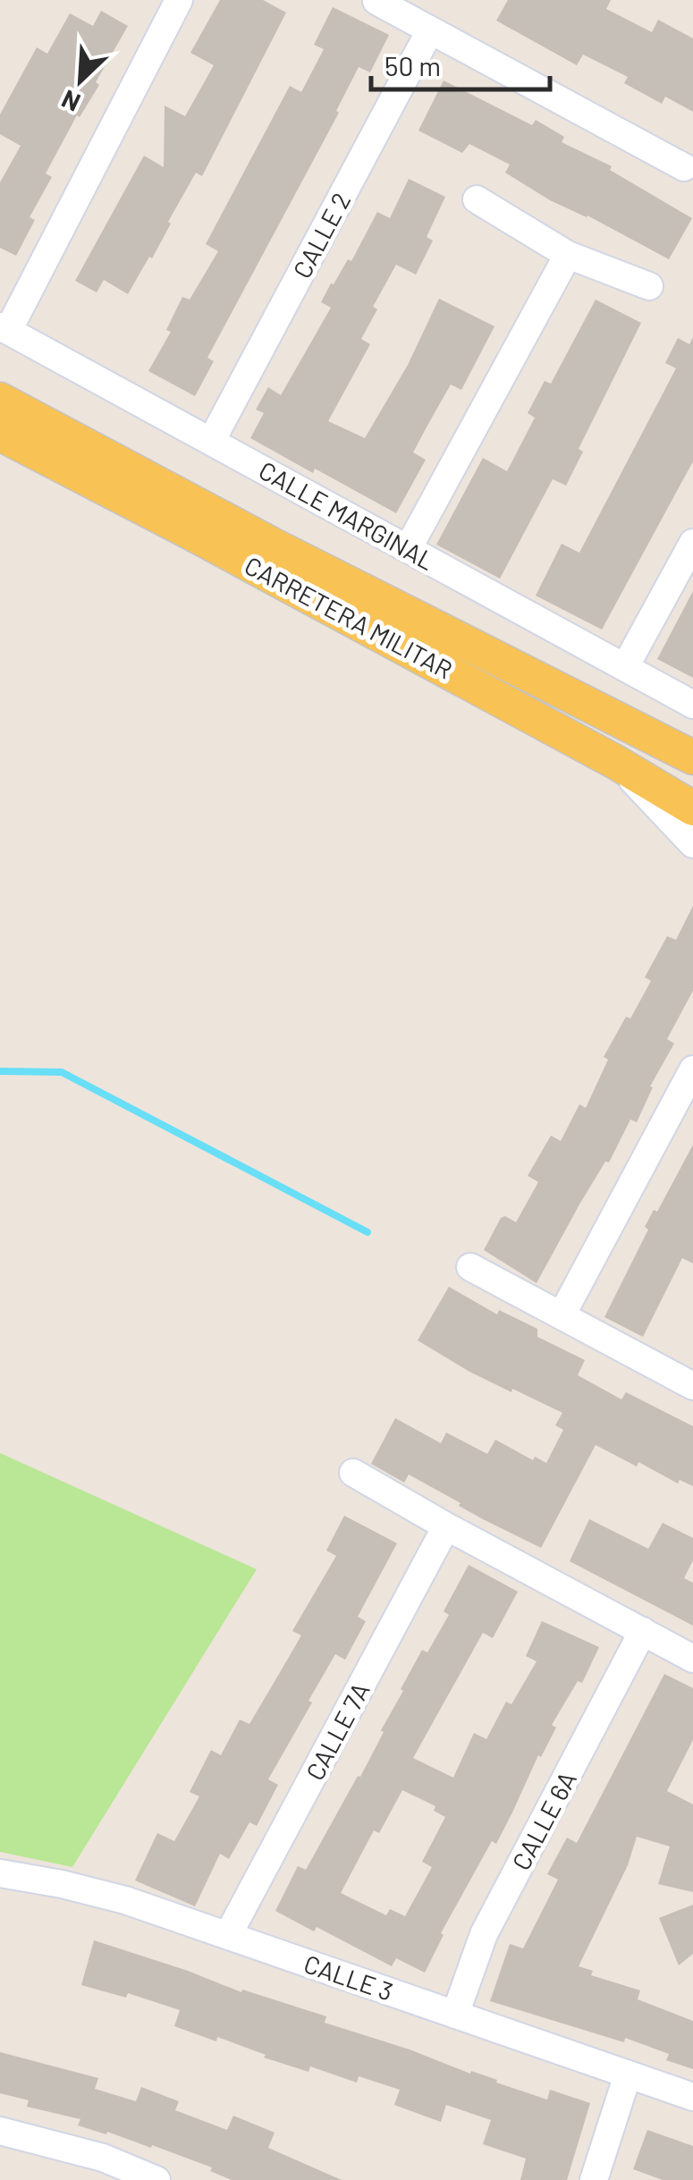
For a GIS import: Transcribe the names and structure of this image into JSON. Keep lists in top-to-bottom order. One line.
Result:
{"streets":{"main road":["CARRETERA MILITAR"],"street":["CALLE 2","CALLE MARGINAL","CALLE 7A","CALLE 6A","CALLE 3"]},"crossings":[["CALLE 2","CALLE MARGINAL"],["CALLE 7A","CALLE 3"],["CALLE 6A","CALLE 3"]],"scale_bar":"50 m","north":"bottom left"}
